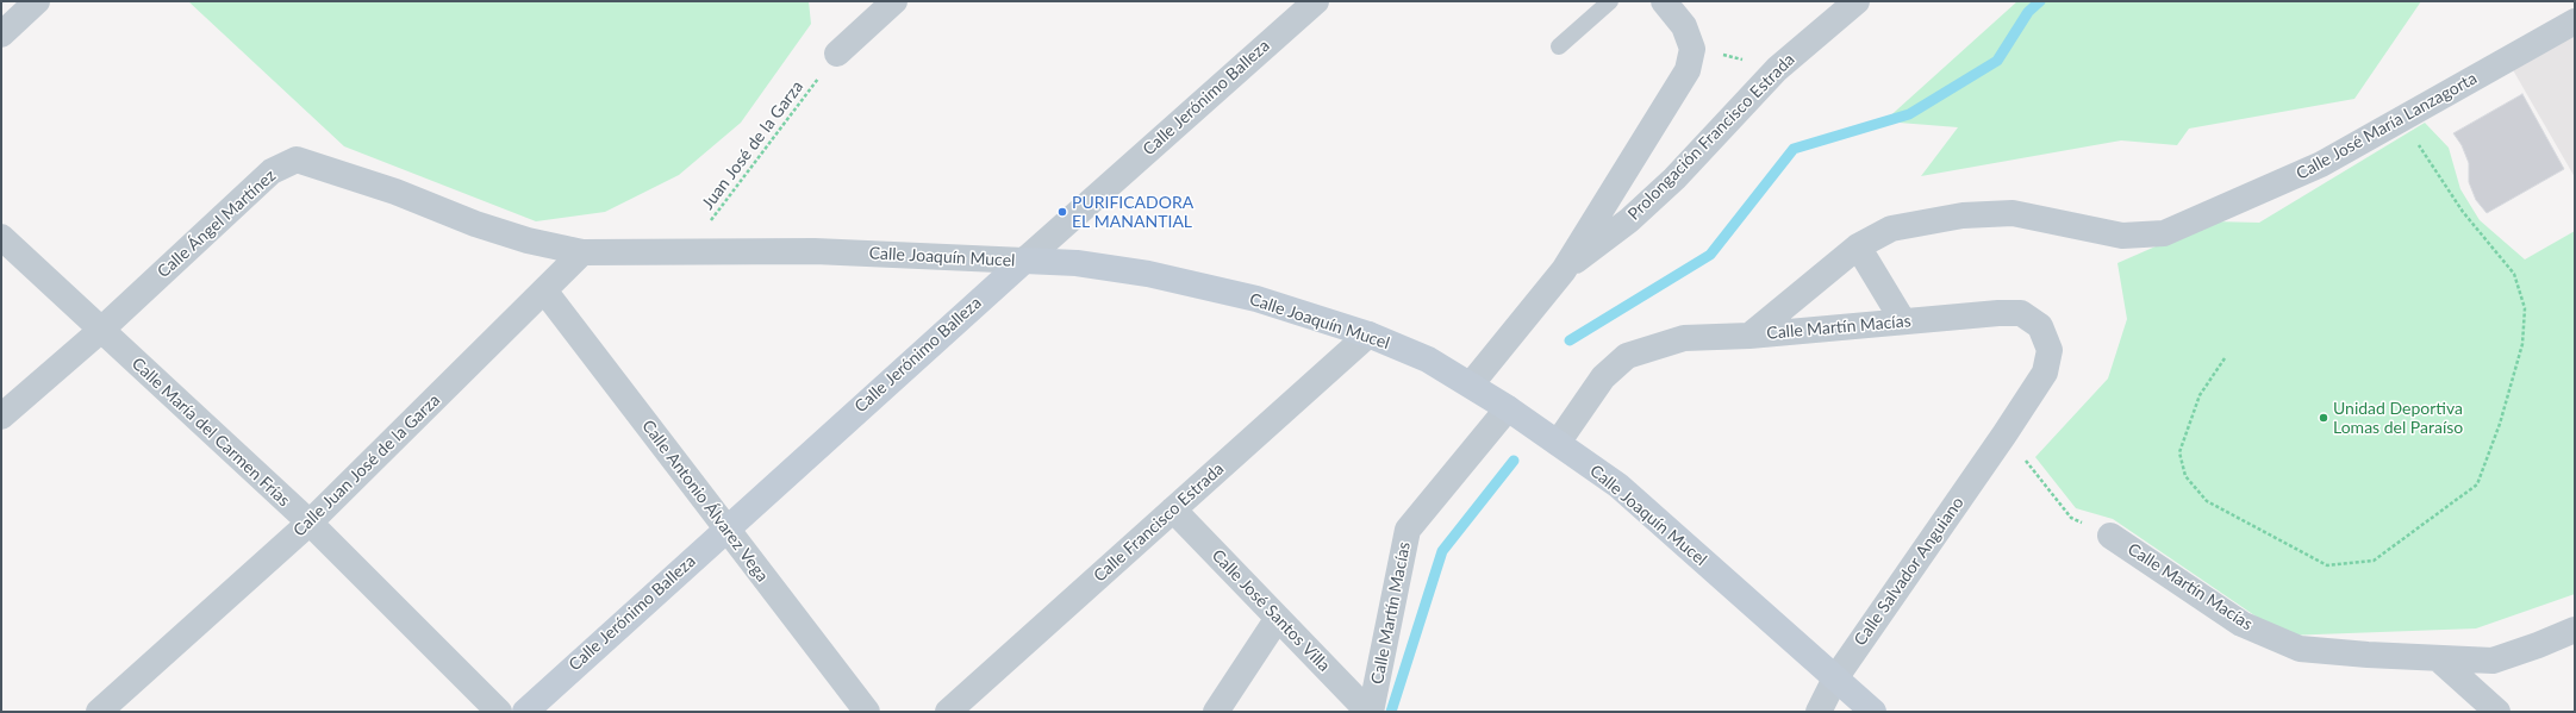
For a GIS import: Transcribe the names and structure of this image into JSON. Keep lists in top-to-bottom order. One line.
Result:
{"streets":{"street":["Calle Jerónimo Balleza","Calle José María Lanzagorta","Prolongación Francisco Estrada","Calle Ángel Martínez","Calle Joaquín Mucel","Calle Martín Macías","Calle María del Carmen Frías","Calle Juan José de la Garza","Calle Antonio Álvarez Vega","Calle Francisco Estrada","Calle Salvador Anguiano","Calle José Santos Villa"],"path":["Juan José de la Garza"]},"crossings":[["Calle Jerónimo Balleza","Calle Joaquín Mucel"],["Calle Jerónimo Balleza","Calle Antonio Álvarez Vega"],["Calle José María Lanzagorta","Calle Martín Macías"],["Juan José de la Garza","Calle Joaquín Mucel"],["Calle Ángel Martínez","Calle Joaquín Mucel"],["Calle Ángel Martínez","Calle María del Carmen Frías"],["Calle Ángel Martínez","Calle Juan José de la Garza"],["Calle Joaquín Mucel","Calle Martín Macías"],["Calle Joaquín Mucel","Calle Juan José de la Garza"],["Calle Joaquín Mucel","Calle Francisco Estrada"],["Calle Joaquín Mucel","Calle Salvador Anguiano"],["Calle Martín Macías","Calle Salvador Anguiano"],["Calle Martín Macías","Calle José Santos Villa"],["Calle María del Carmen Frías","Calle Juan José de la Garza"],["Calle Juan José de la Garza","Calle Antonio Álvarez Vega"],["Calle Francisco Estrada","Calle José Santos Villa"]],"places":["PURIFICADORA EL MANANTIAL","Unidad Deportiva Lomas del Paraíso"]}
